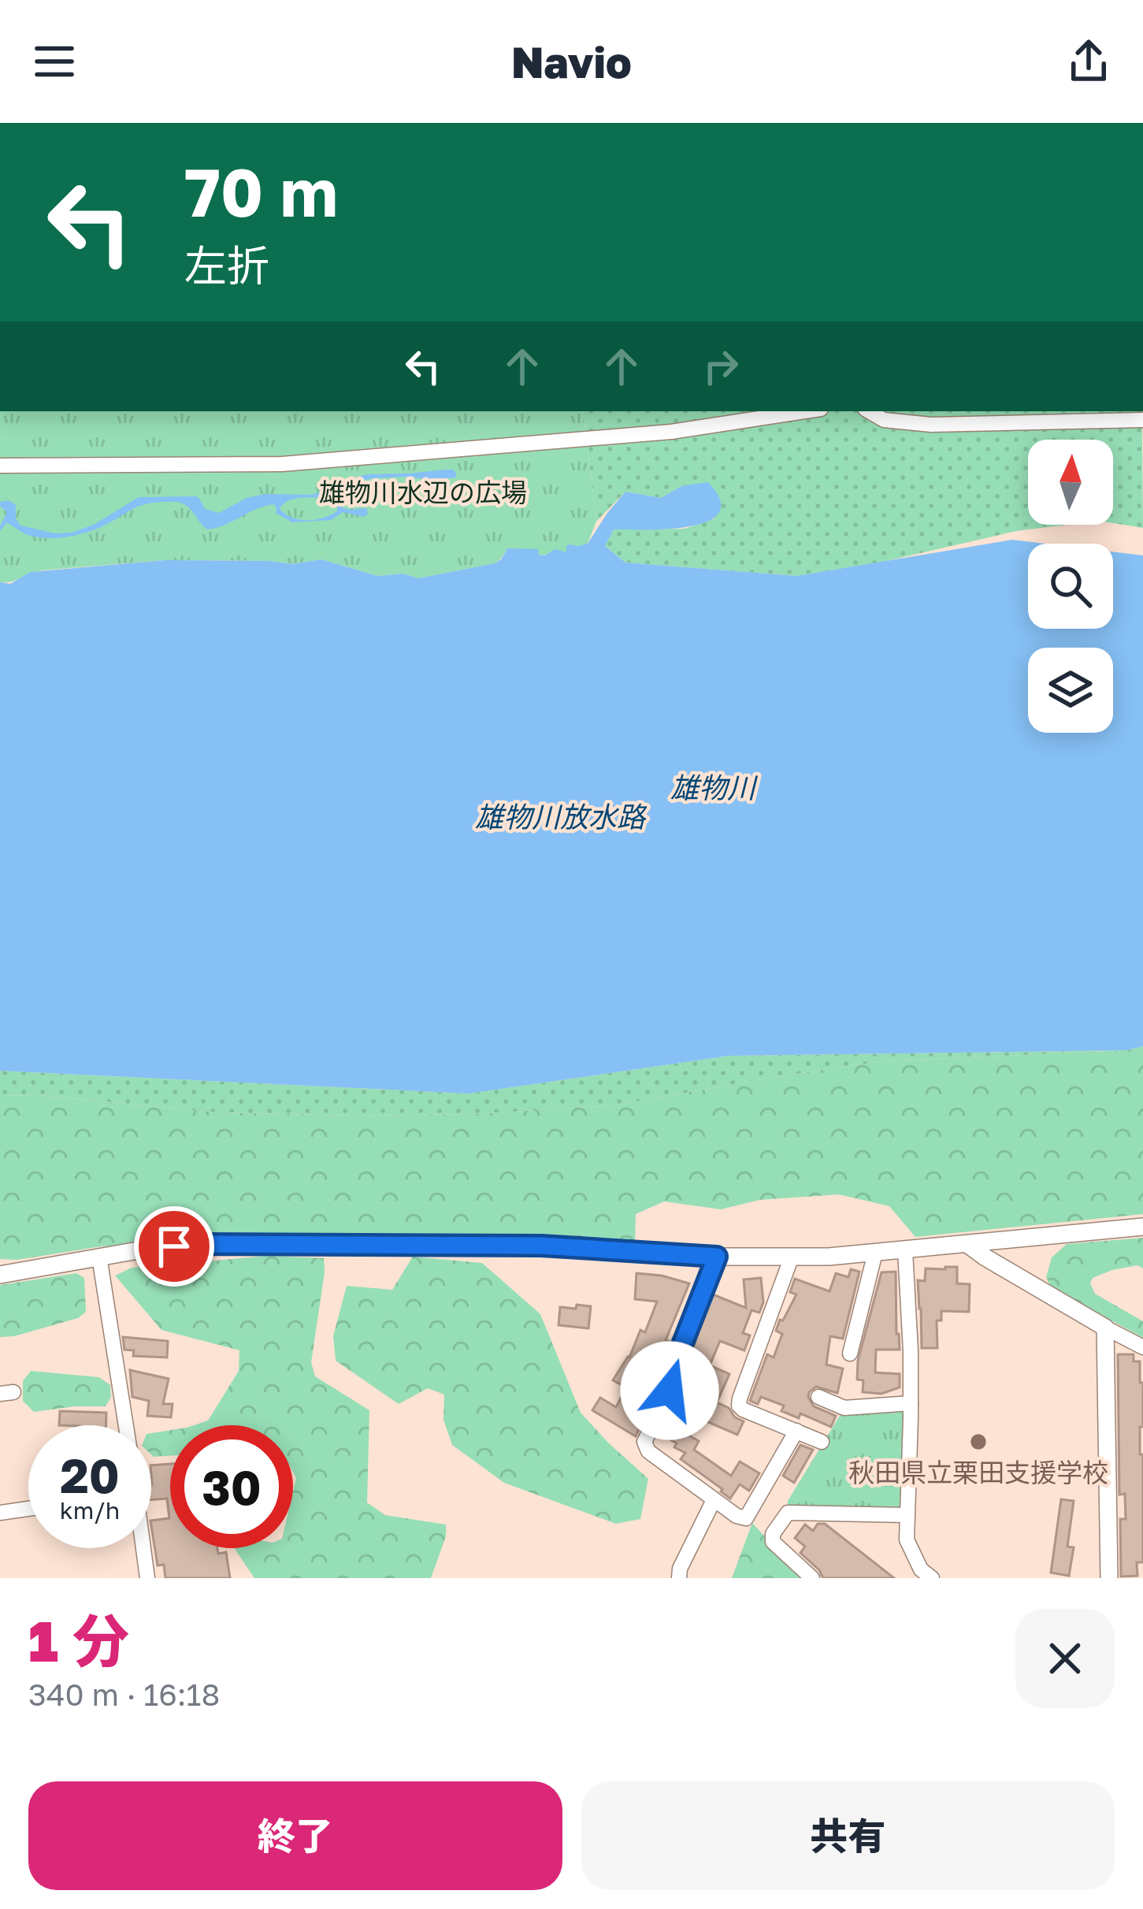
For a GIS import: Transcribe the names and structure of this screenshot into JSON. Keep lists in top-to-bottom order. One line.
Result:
{"water":["雄物川","雄物川放水路"],"parks":["雄物川水辺の広場"],"places":["秋田県立栗田支援学校"],"north":"top","page":{"header":"Navio","turn":["70 m","左折"],"speed":"20 km/h","limit":"30","heading":["1 分","340 m · 16:18"],"buttons":["終了","共有"]}}
